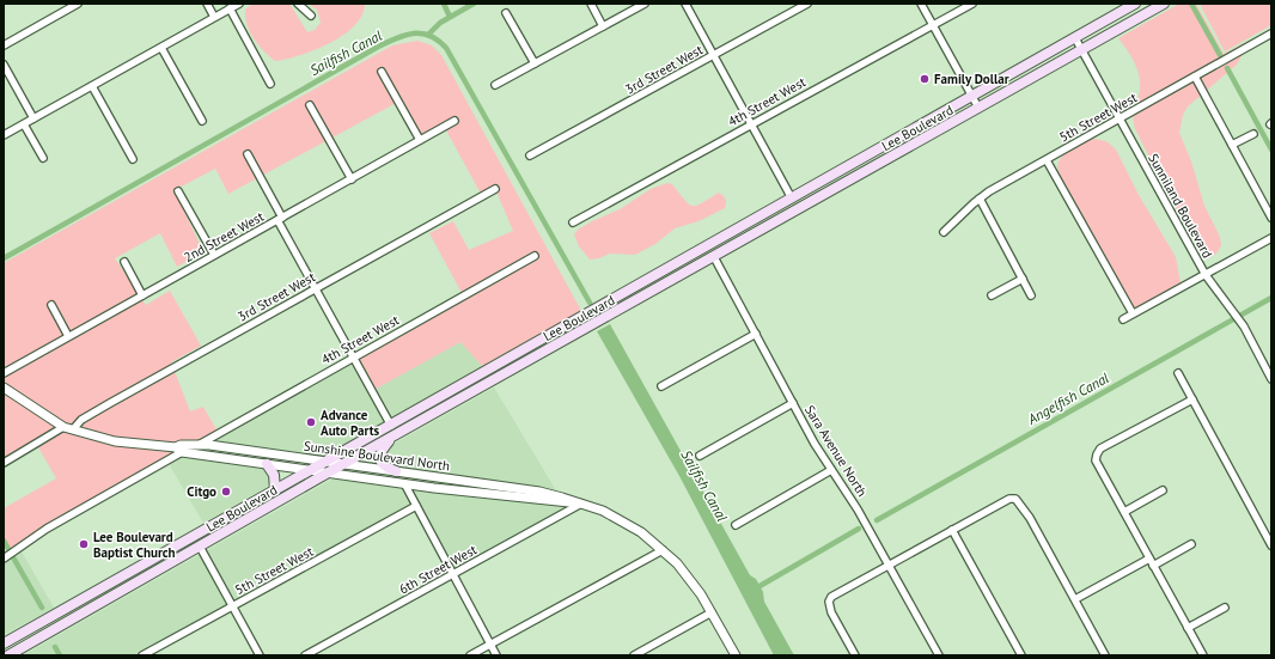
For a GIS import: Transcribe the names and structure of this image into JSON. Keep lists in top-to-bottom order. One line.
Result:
{"streets":{"main road":["Lee Boulevard"],"street":["3rd Street West","4th Street West","5th Street West","Sunniland Boulevard","2nd Street West","Sara Avenue North","Sunshine Boulevard North","6th Street West"]},"crossings":[["3rd Street West","Sunshine Boulevard North"],["4th Street West","Sunshine Boulevard North"],["5th Street West","Sunniland Boulevard"],["Lee Boulevard","Sunniland Boulevard"],["Lee Boulevard","Sara Avenue North"],["Lee Boulevard","Sunshine Boulevard North"],["Sunshine Boulevard North","6th Street West"]],"water":["Sailfish Canal","Angelfish Canal"],"places":["Family Dollar","Advance Auto Parts","Citgo","Lee Boulevard Baptist Church"]}
